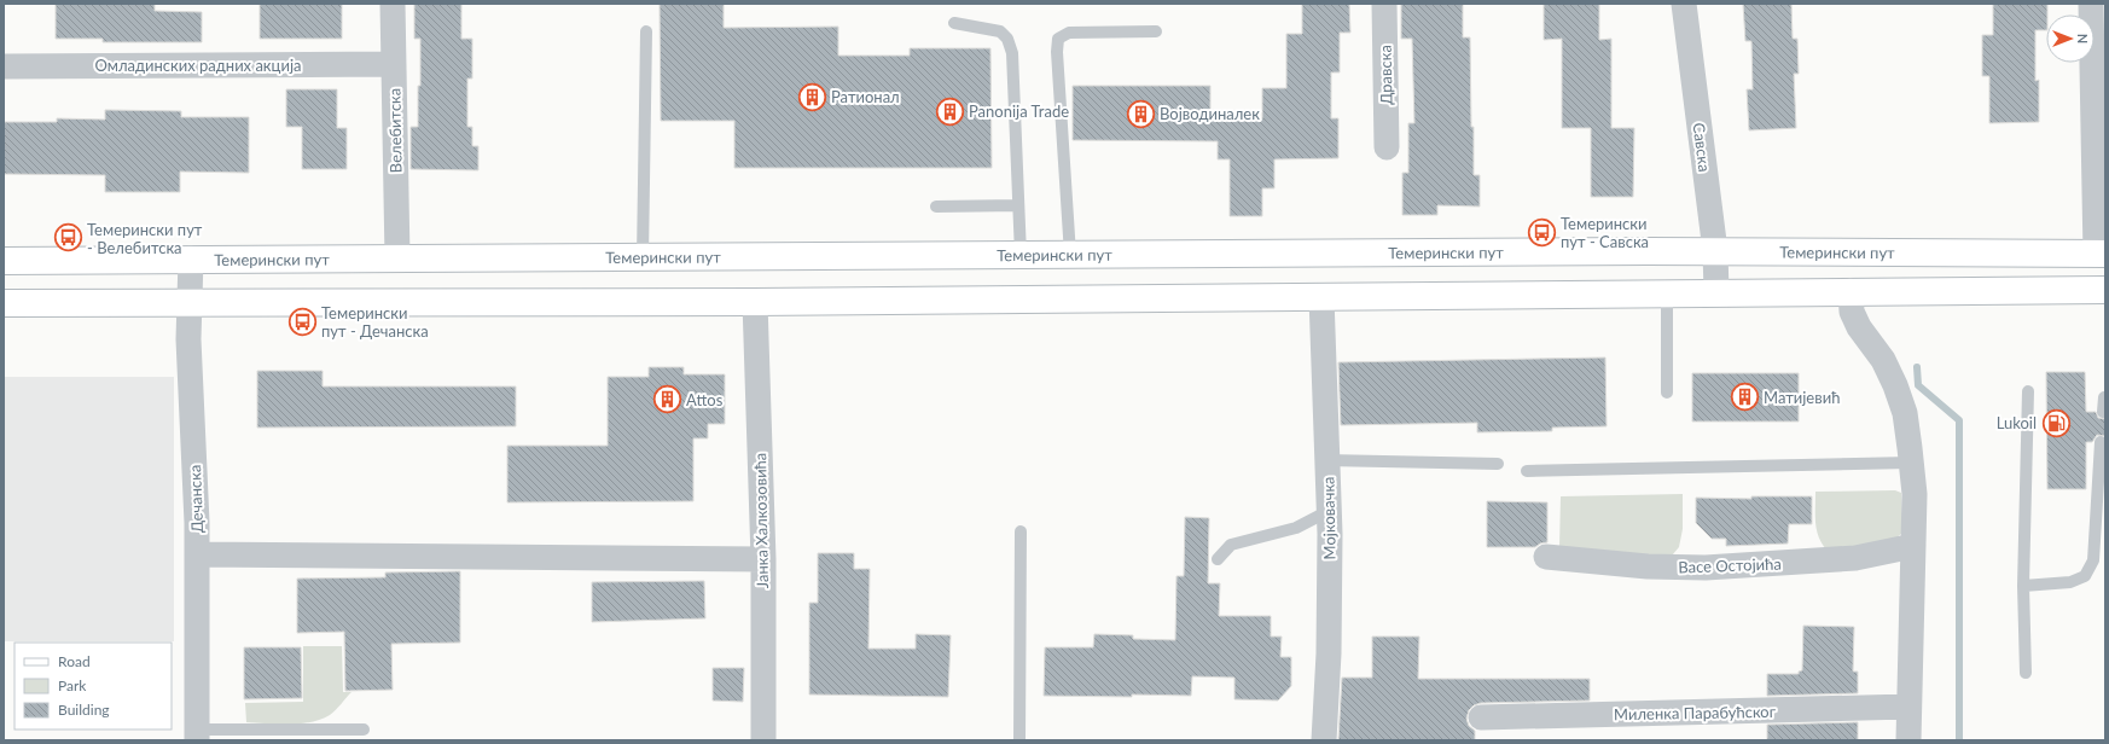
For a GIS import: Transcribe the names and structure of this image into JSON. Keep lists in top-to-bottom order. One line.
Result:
{"streets":{"main road":["Темерински пут"],"street":["Омладинских радних акција","Дравска","Велебитска","Савска","Дечанска","Мојковачка","Јанка Халкозовића","Васе Остојића","Миленка Парабућског"]},"crossings":[["Омладинских радних акција","Велебитска"],["Велебитска","Темерински пут"],["Савска","Темерински пут"],["Темерински пут","Дечанска"]],"places":{"building":["Ратионал","Panonija Trade","Војводиналек","Матијевић","Attos"],"bus stop":["Темерински пут - Савска","Темерински пут - Велебитска","Темерински пут - Дечанска"],"fuel station":["Lukoil"]},"legend":["Road","Park","Building"],"north":"right"}
